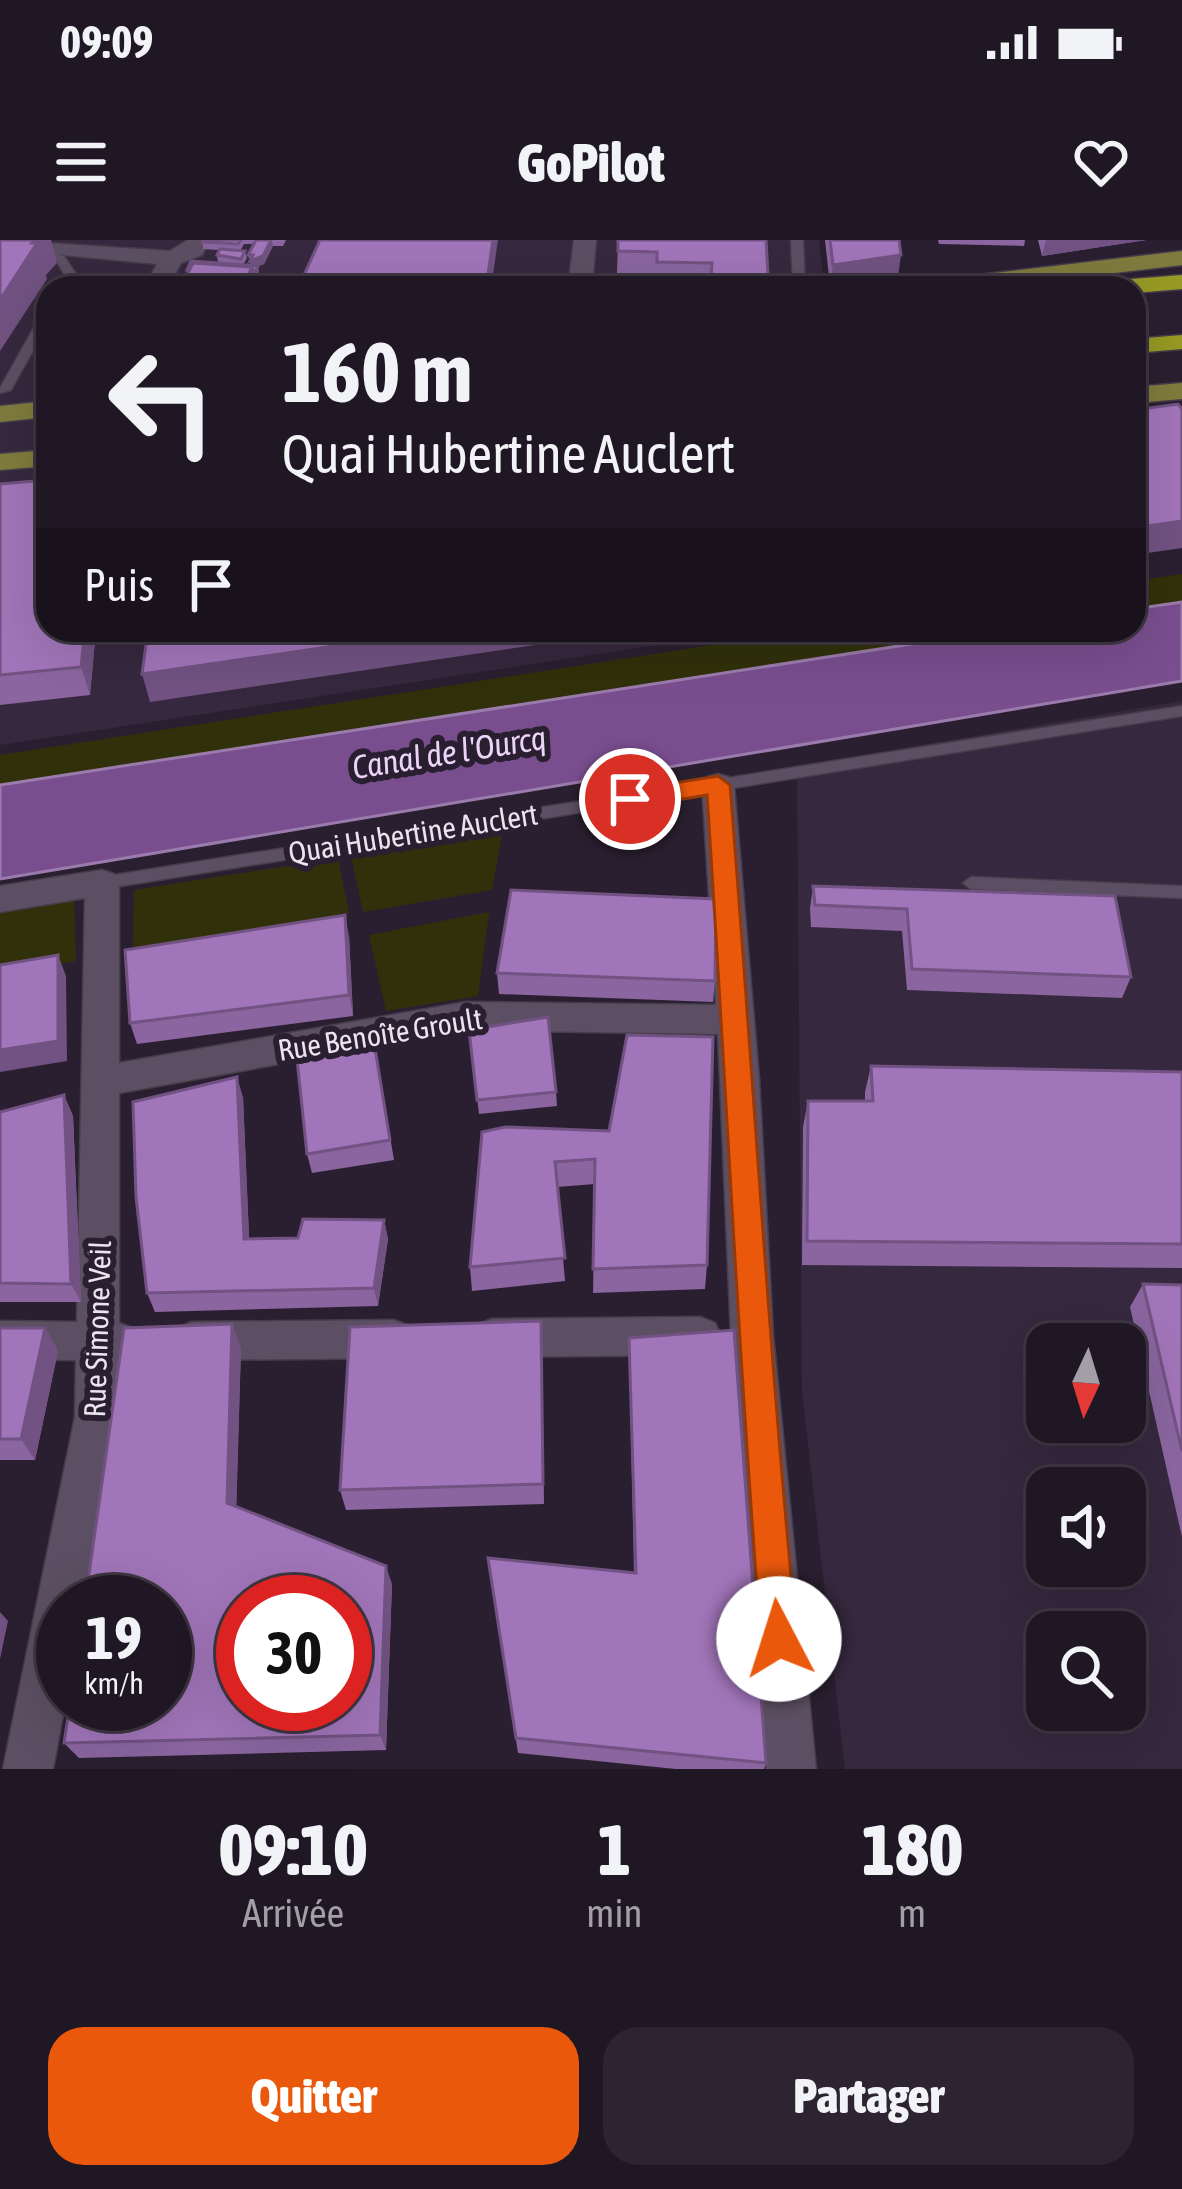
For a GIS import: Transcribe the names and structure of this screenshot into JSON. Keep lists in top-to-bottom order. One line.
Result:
{"streets":{"street":["Quai Hubertine Auclert","Rue Benoîte Groult","Rue Simone Veil"]},"crossings":[["Quai Hubertine Auclert","Rue Simone Veil"],["Rue Benoîte Groult","Rue Simone Veil"]],"water":["Canal de l'Ourcq"],"north":"bottom","page":{"status":"09:09","header":"GoPilot","turn":["160 m","Quai Hubertine Auclert"],"then":"Puis","speed":"19 km/h","limit":"30","eta":["09:10","Arrivée","1","min","180","m"],"buttons":["Quitter","Partager"]}}
